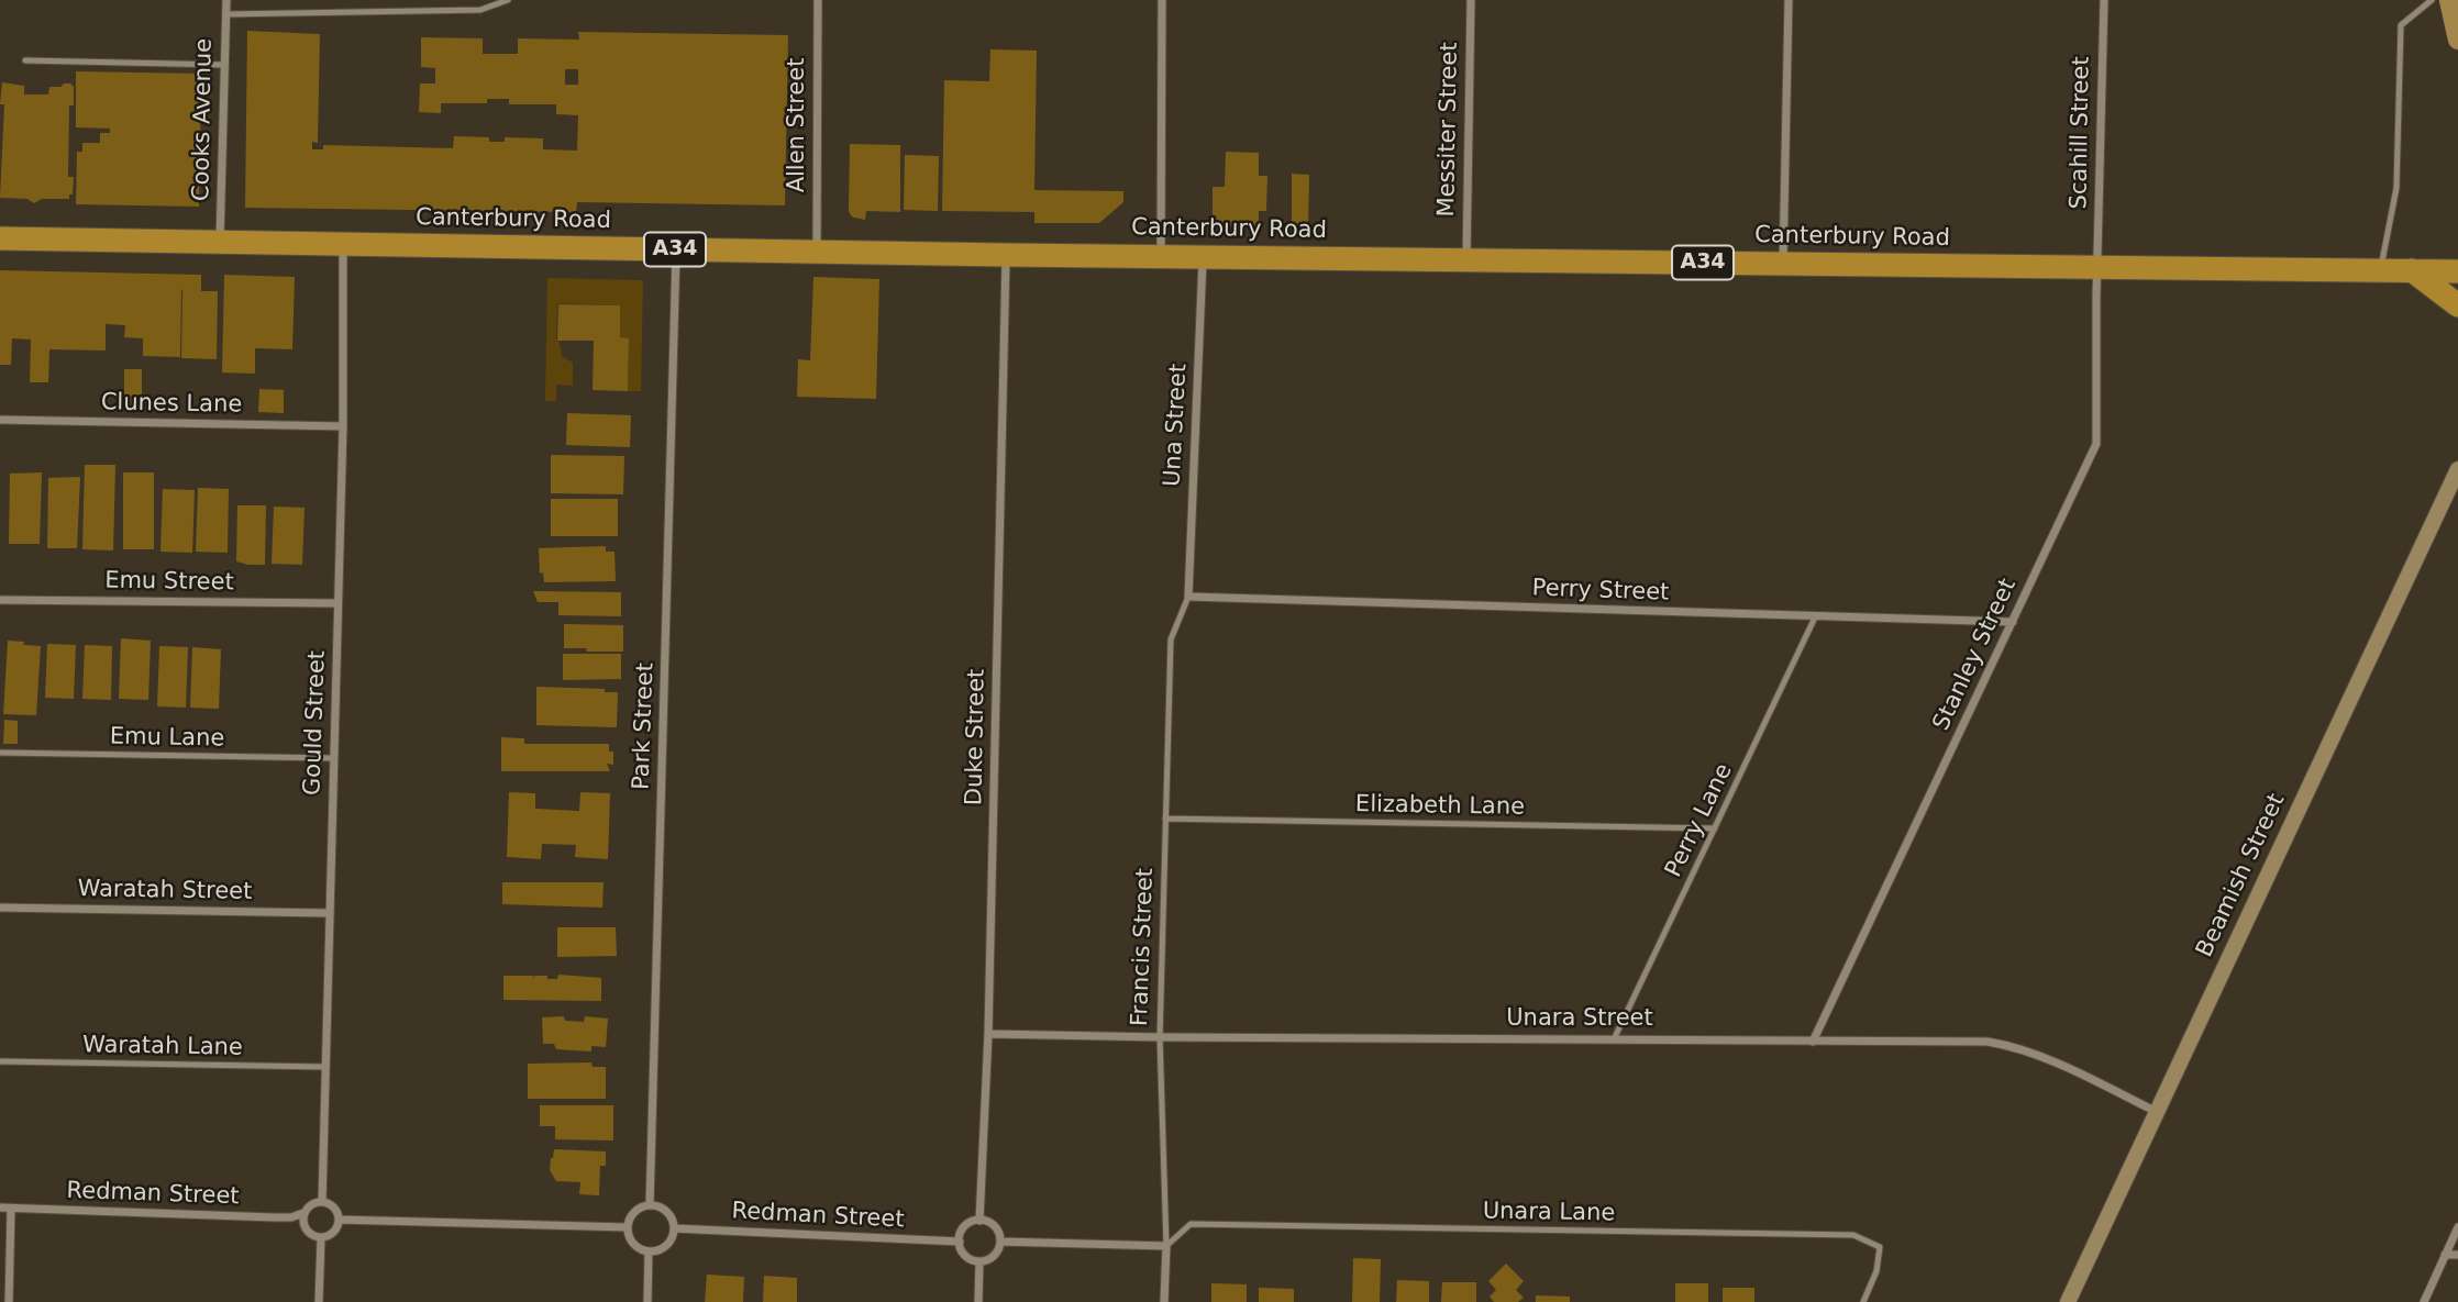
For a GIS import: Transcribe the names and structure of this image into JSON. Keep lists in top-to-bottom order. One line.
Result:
{"streets":{"highway":["Canterbury Road","A34"],"main road":["Beamish Street"],"street":["Cooks Avenue","Allen Street","Messiter Street","Scahill Street","Clunes Lane","Una Street","Emu Street","Perry Street","Stanley Street","Gould Street","Park Street","Duke Street","Waratah Street","Francis Street","Unara Street","Redman Street"],"lane":["Emu Lane","Elizabeth Lane","Perry Lane","Waratah Lane","Unara Lane"]},"crossings":[["Cooks Avenue","Canterbury Road"],["Allen Street","Canterbury Road"],["Messiter Street","Canterbury Road"],["Scahill Street","Canterbury Road"],["Scahill Street","Stanley Street"],["Canterbury Road","Una Street"],["Canterbury Road","Stanley Street"],["Canterbury Road","Gould Street"],["Canterbury Road","Park Street"],["Canterbury Road","Duke Street"],["Clunes Lane","Gould Street"],["Una Street","Perry Street"],["Una Street","Francis Street"],["Emu Street","Gould Street"],["Perry Street","Stanley Street"],["Perry Street","Perry Lane"],["Perry Street","Francis Street"],["Stanley Street","Unara Street"],["Gould Street","Emu Lane"],["Gould Street","Waratah Street"],["Gould Street","Waratah Lane"],["Gould Street","Redman Street"],["Park Street","Redman Street"],["Duke Street","Unara Street"],["Duke Street","Redman Street"],["Elizabeth Lane","Perry Lane"],["Elizabeth Lane","Francis Street"],["Perry Lane","Unara Street"],["Beamish Street","Unara Street"],["Francis Street","Unara Street"],["Francis Street","Unara Lane"]]}
